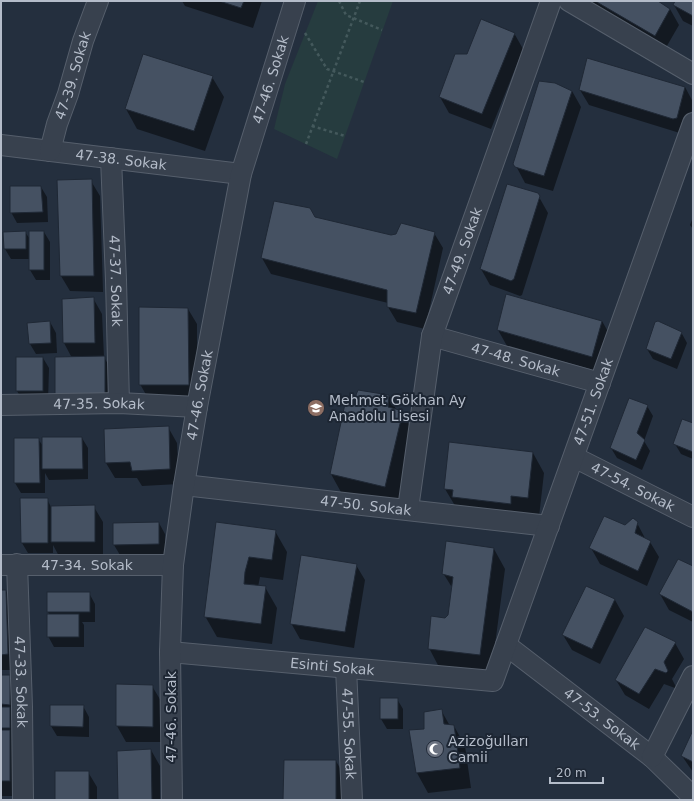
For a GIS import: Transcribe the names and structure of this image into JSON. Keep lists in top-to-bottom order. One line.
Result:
{"streets":{"street":["47-39. Sokak","47-46. Sokak","47-38. Sokak","47-49. Sokak","47-37. Sokak","47-48. Sokak","47-51. Sokak","47-35. Sokak","47-54. Sokak","47-50. Sokak","47-34. Sokak","Esinti Sokak","47-33. Sokak","47-53. Sokak","47-55. Sokak"]},"crossings":[["47-39. Sokak","47-38. Sokak"],["47-46. Sokak","47-38. Sokak"],["47-46. Sokak","47-35. Sokak"],["47-46. Sokak","47-50. Sokak"],["47-46. Sokak","47-34. Sokak"],["47-46. Sokak","Esinti Sokak"],["47-38. Sokak","47-37. Sokak"],["47-49. Sokak","47-48. Sokak"],["47-49. Sokak","47-50. Sokak"],["47-37. Sokak","47-35. Sokak"],["47-48. Sokak","47-51. Sokak"],["47-51. Sokak","47-54. Sokak"],["47-51. Sokak","47-50. Sokak"],["47-51. Sokak","Esinti Sokak"],["47-51. Sokak","47-53. Sokak"],["47-34. Sokak","47-33. Sokak"],["Esinti Sokak","47-55. Sokak"]],"places":{"school or university":["Mehmet Gökhan Ay Anadolu Lisesi"],"mosque":["Azizoğulları Camii"]},"scale_bar":"20 m"}
